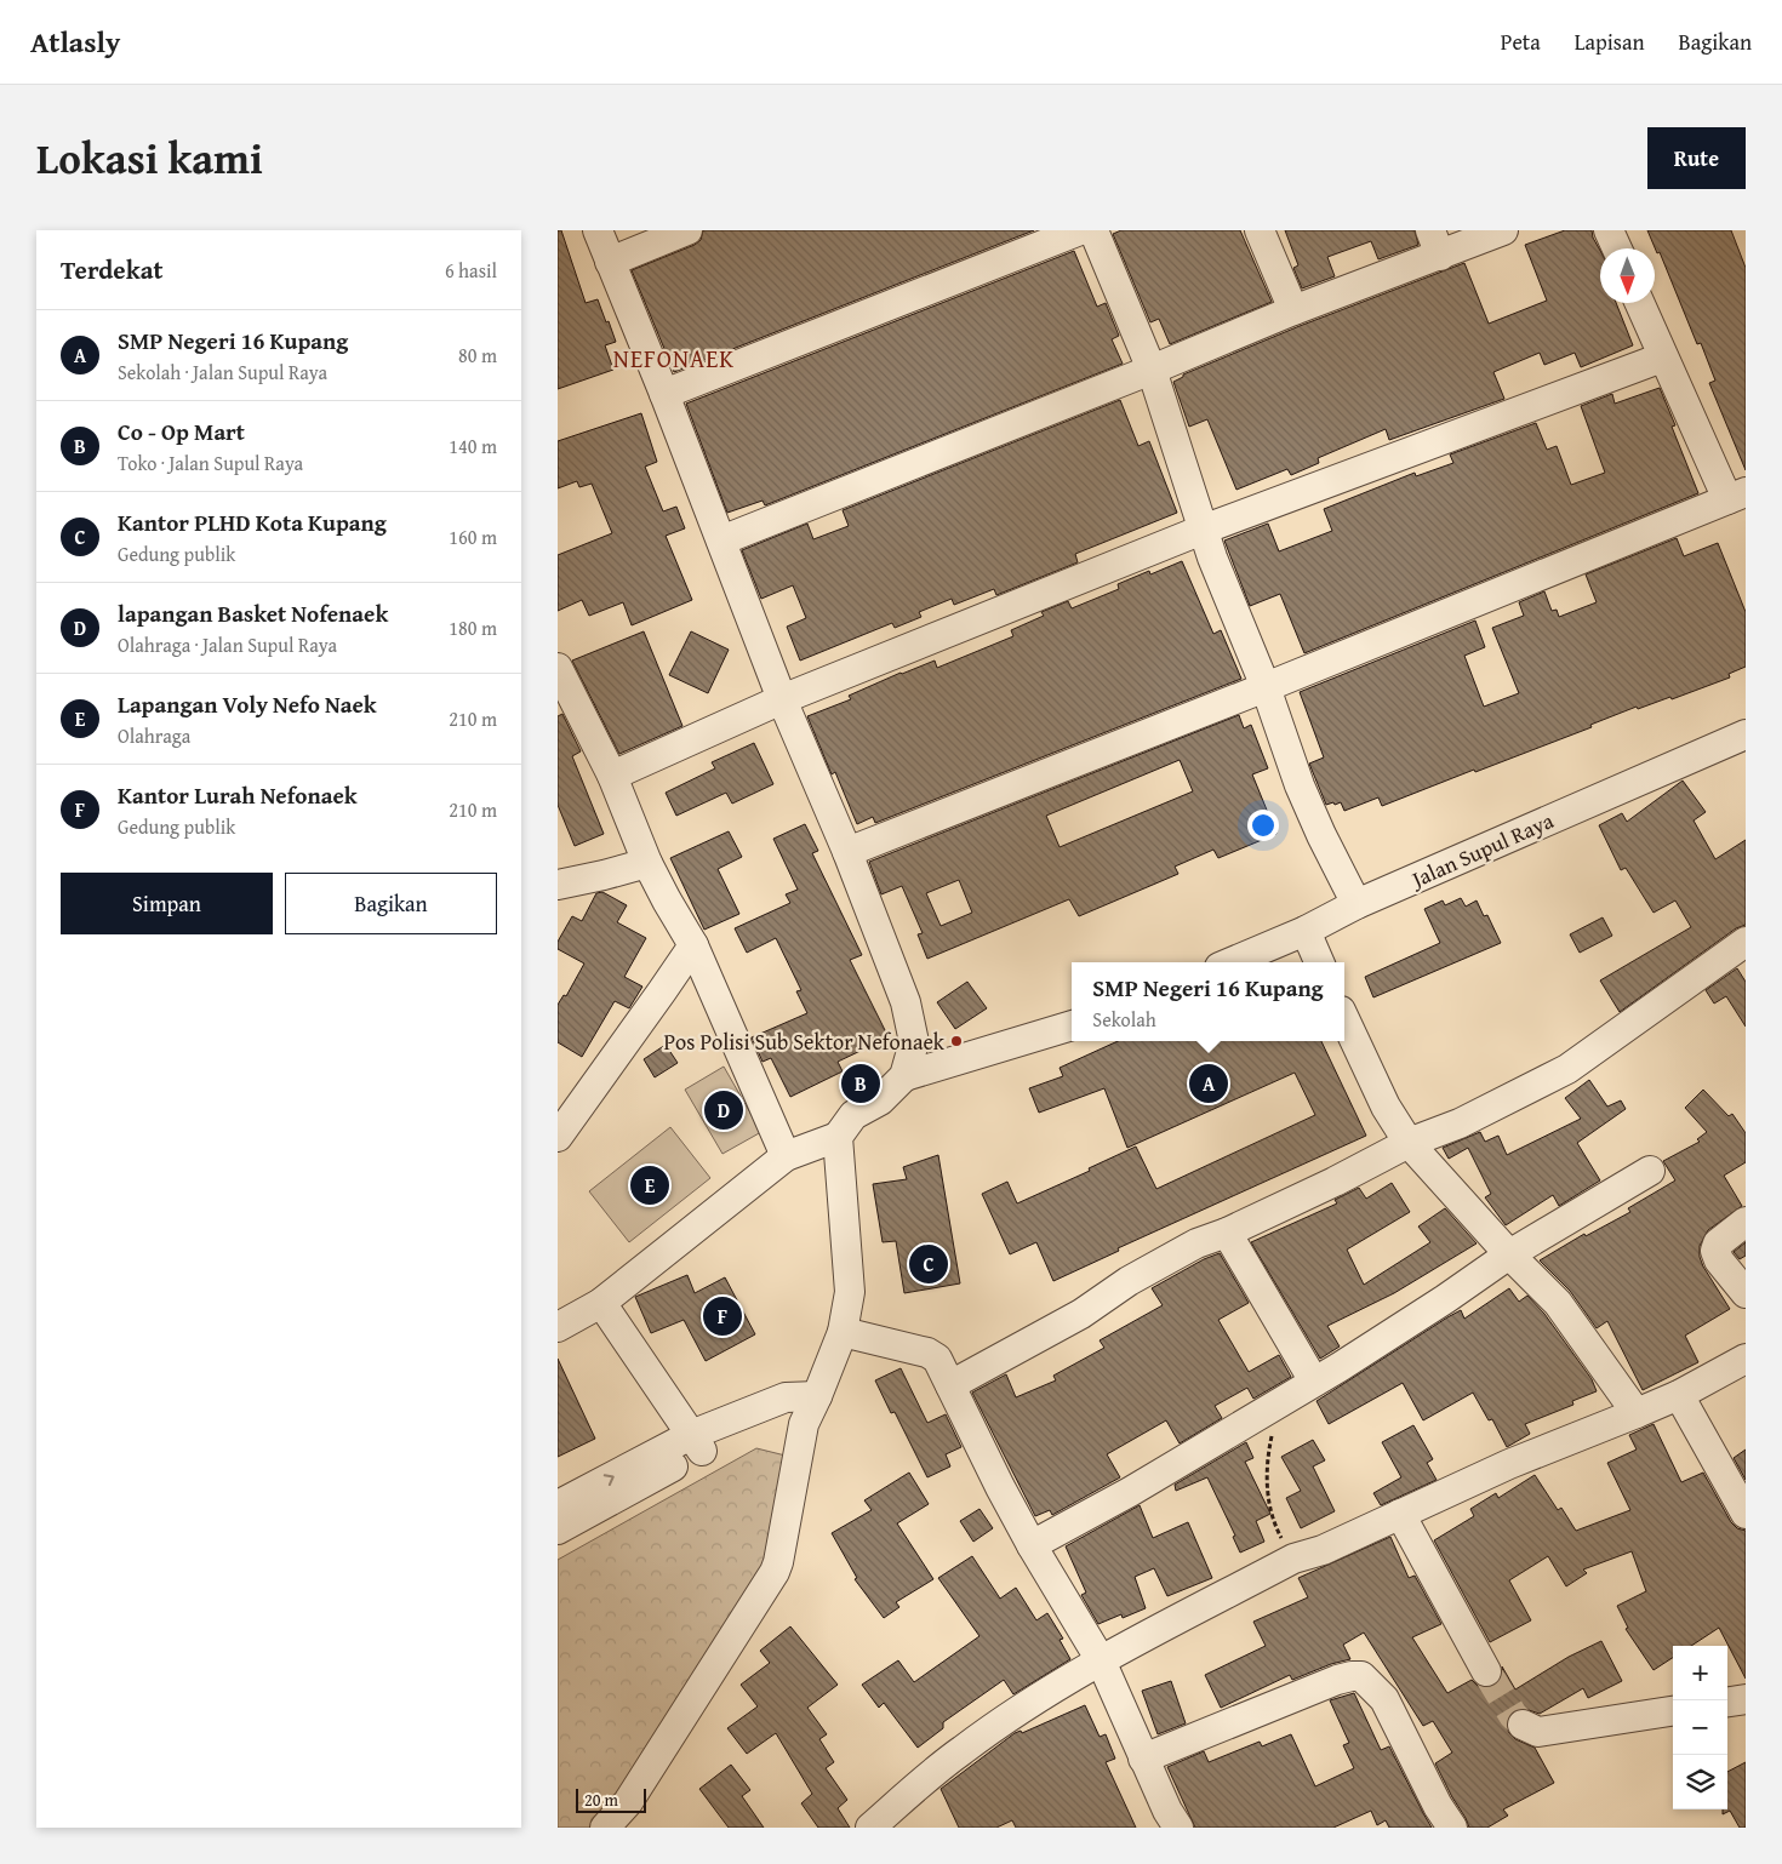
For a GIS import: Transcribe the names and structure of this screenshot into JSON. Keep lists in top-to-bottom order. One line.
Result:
{"streets":{"street":["Jalan Supul Raya"]},"districts":["NEFONAEK"],"places":["Pos Polisi Sub Sektor Nefonaek"],"scale_bar":"20 m","north":"bottom","page":{"header":"Atlasly","nav":["Peta","Lapisan","Bagikan"],"title":"Lokasi kami","buttons":["Rute",["Simpan","Bagikan"]],"heading":["Terdekat","6 hasil"],"list":[{"mark":"A","name":"SMP Negeri 16 Kupang","note":"Sekolah · Jalan Supul Raya","value":"80 m"},{"mark":"B","name":"Co - Op Mart","note":"Toko · Jalan Supul Raya","value":"140 m"},{"mark":"C","name":"Kantor PLHD Kota Kupang","note":"Gedung publik","value":"160 m"},{"mark":"D","name":"lapangan Basket Nofenaek","note":"Olahraga · Jalan Supul Raya","value":"180 m"},{"mark":"E","name":"Lapangan Voly Nefo Naek","note":"Olahraga","value":"210 m"},{"mark":"F","name":"Kantor Lurah Nefonaek","note":"Gedung publik","value":"210 m"}],"popup":["SMP Negeri 16 Kupang","Sekolah"],"pins":["A","B","D","E","C","F"],"map_buttons":["+","−"],"scale":"20 m"}}
